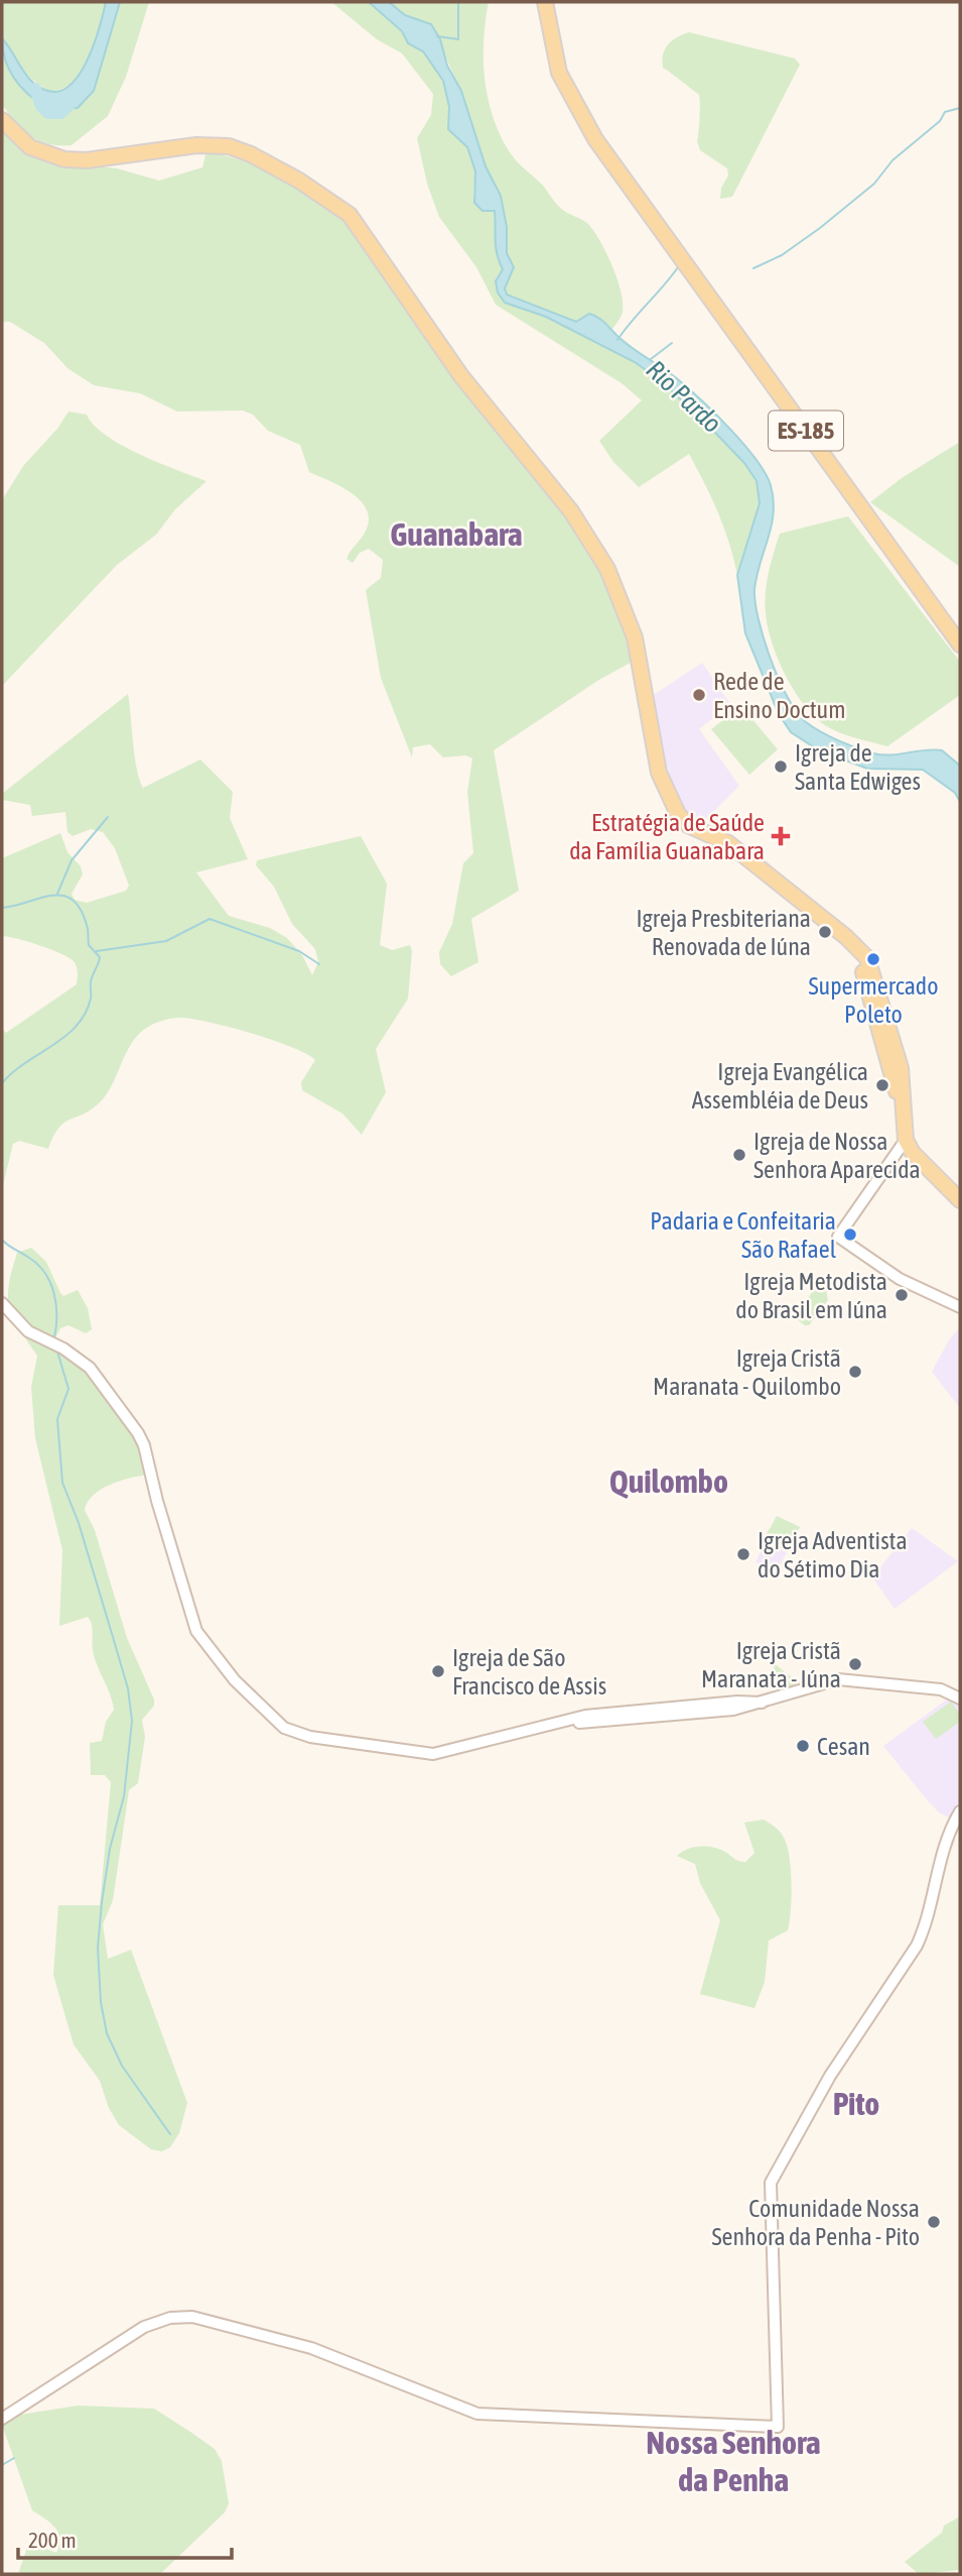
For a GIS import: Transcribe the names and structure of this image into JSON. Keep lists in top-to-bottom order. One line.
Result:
{"streets":{"main road":["ES-185"]},"districts":["Guanabara","Quilombo","Pito","Nossa Senhora da Penha"],"water":["Rio Pardo"],"places":{"other":["Rede de Ensino Doctum","Igreja de Santa Edwiges","Igreja Presbiteriana Renovada de Iúna","Supermercado Poleto","Igreja Evangélica Assembléia de Deus","Igreja de Nossa Senhora Aparecida","Padaria e Confeitaria São Rafael","Igreja Metodista do Brasil em Iúna","Igreja Cristã Maranata - Quilombo","Igreja Adventista do Sétimo Dia","Igreja Cristã Maranata - Iúna","Igreja de São Francisco de Assis","Cesan","Comunidade Nossa Senhora da Penha - Pito"],"health":["Estratégia de Saúde da Família Guanabara"]},"scale_bar":"200 m"}
